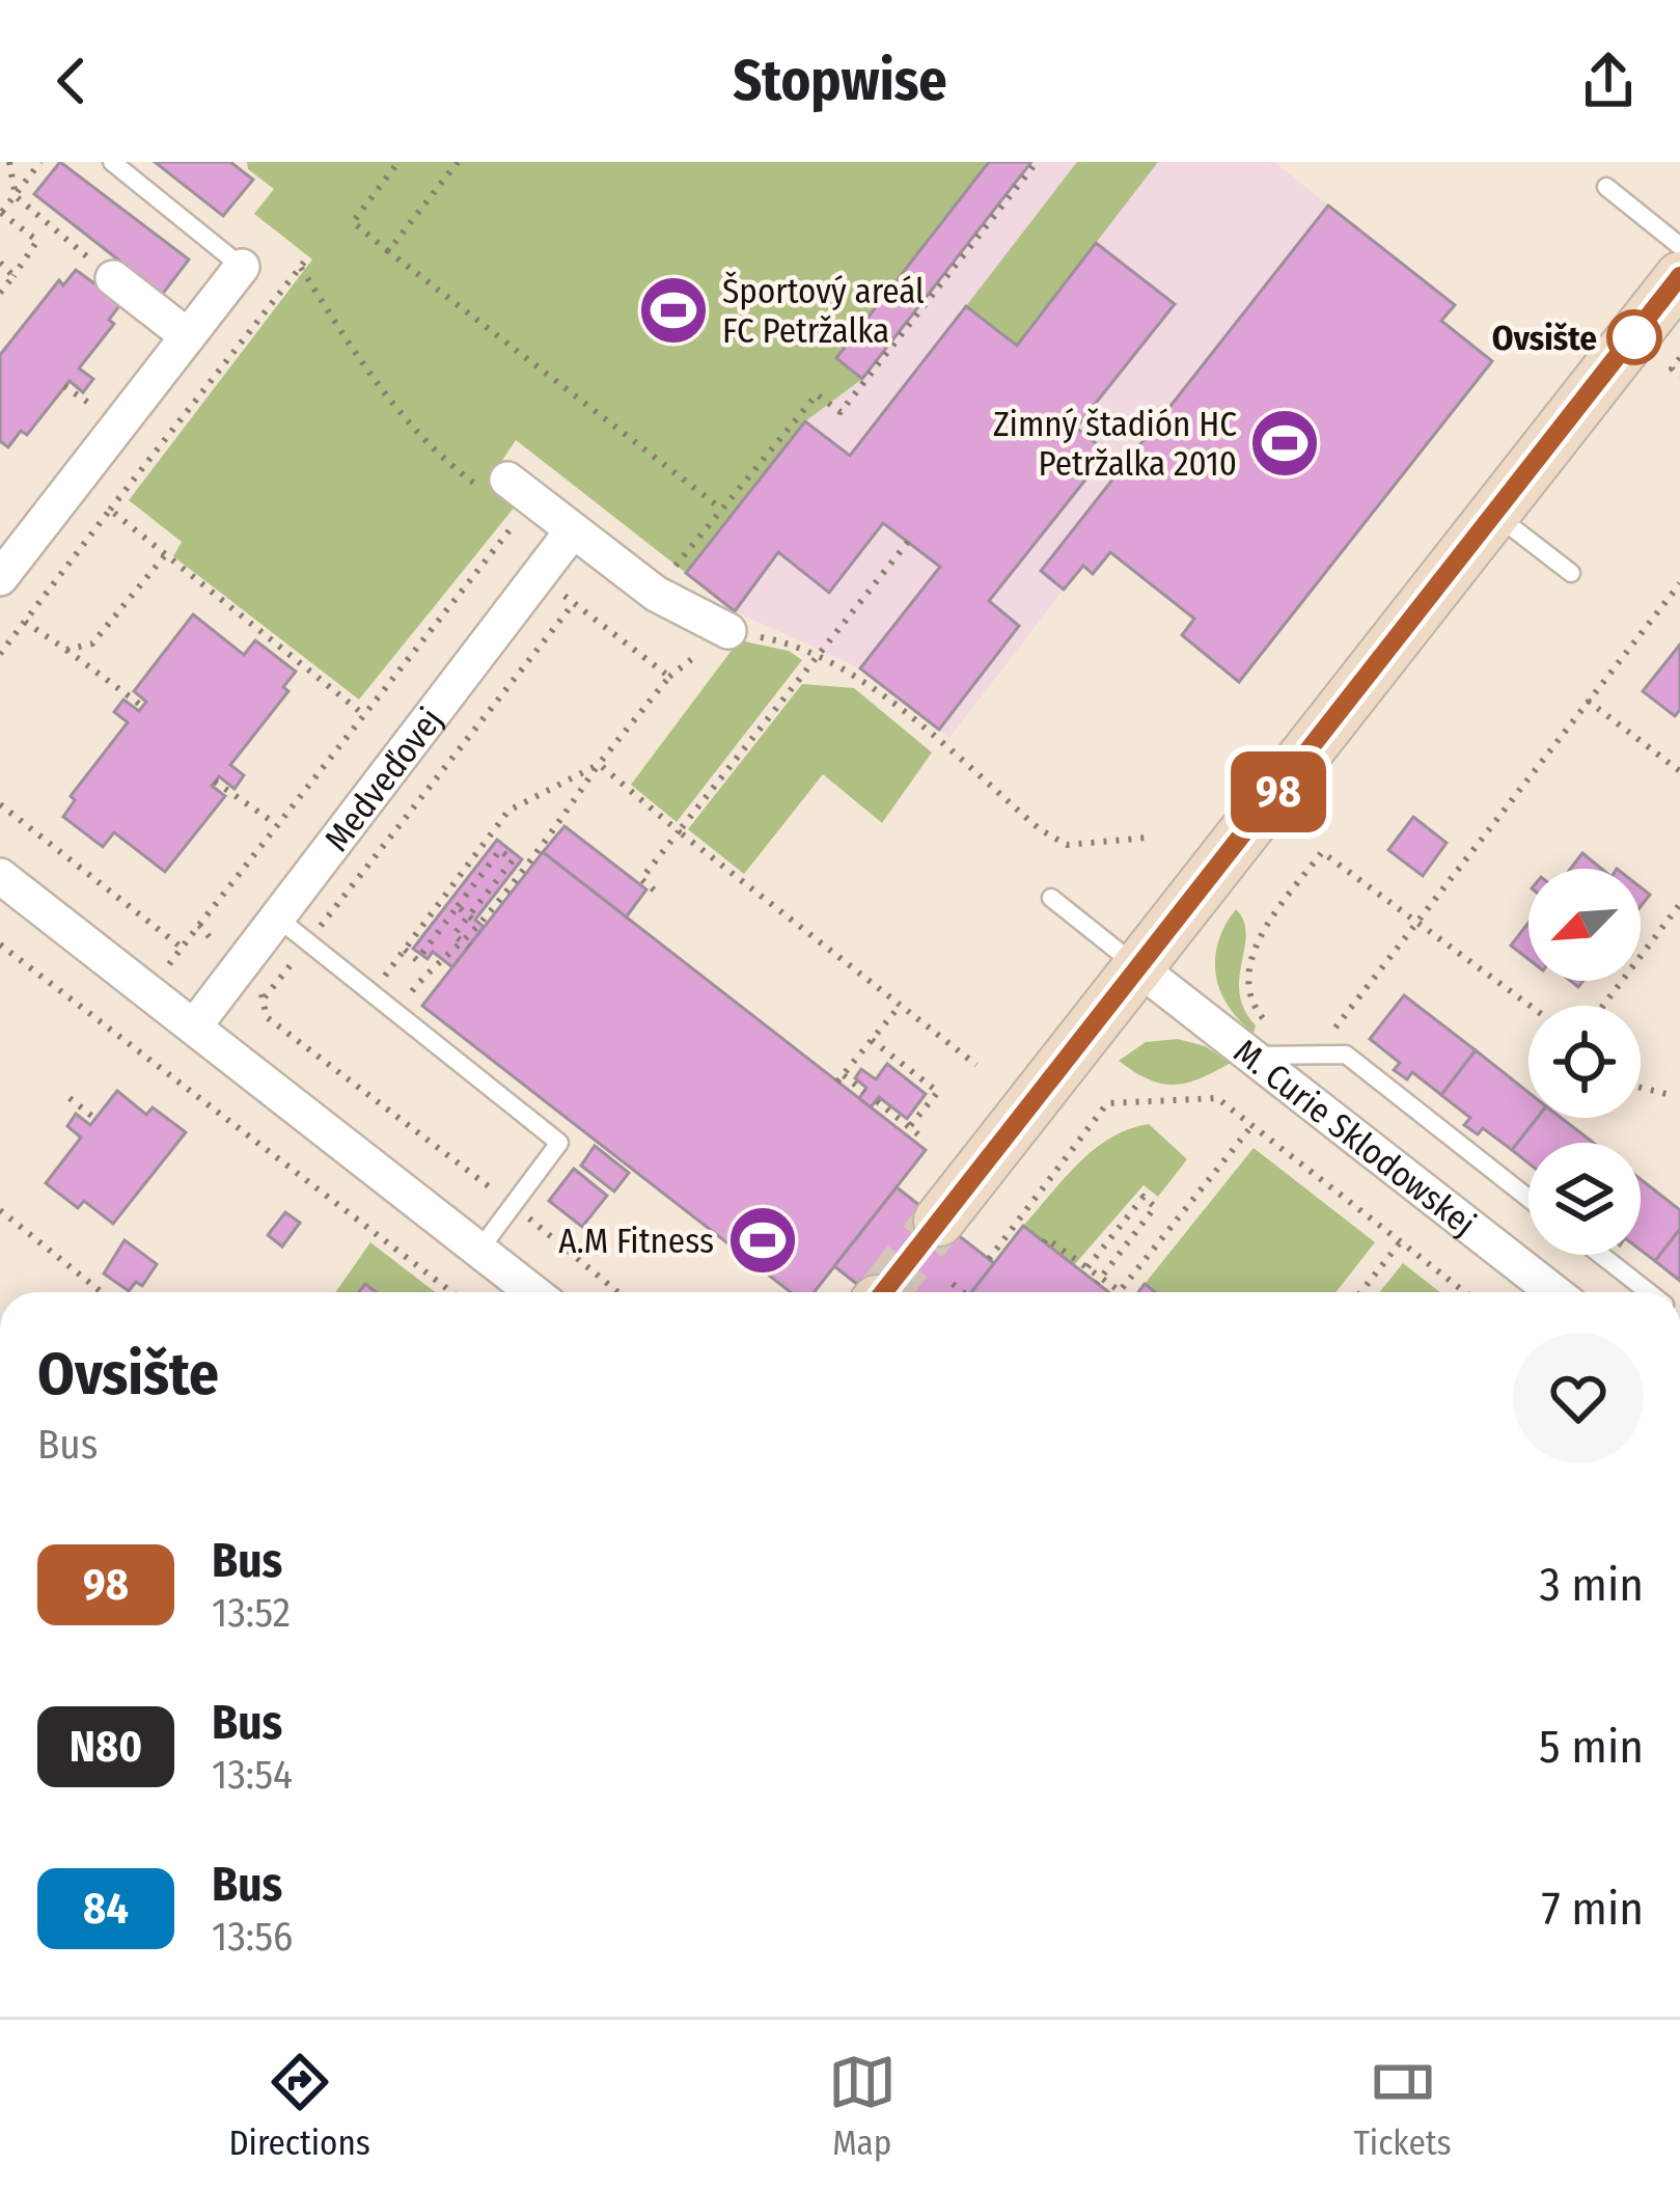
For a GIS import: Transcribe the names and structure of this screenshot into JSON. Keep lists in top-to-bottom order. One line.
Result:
{"streets":{"street":["Medveďovej","M. Curie Sklodowskej"]},"places":{"sports":["Športový areál FC Petržalka","Zimný štadión HC Petržalka 2010","A.M Fitness"],"other":["Ovsište"]},"lines":["bus line 98"],"north":"bottom left","page":{"header":"Stopwise","on_map":"98","heading":["Ovsište","Bus"],"list":[{"mark":"98","name":"Bus","note":"13:52","value":"3 min"},{"mark":"N80","name":"Bus","note":"13:54","value":"5 min"},{"mark":"84","name":"Bus","note":"13:56","value":"7 min"}],"tabs":["Directions","Map","Tickets"]}}
